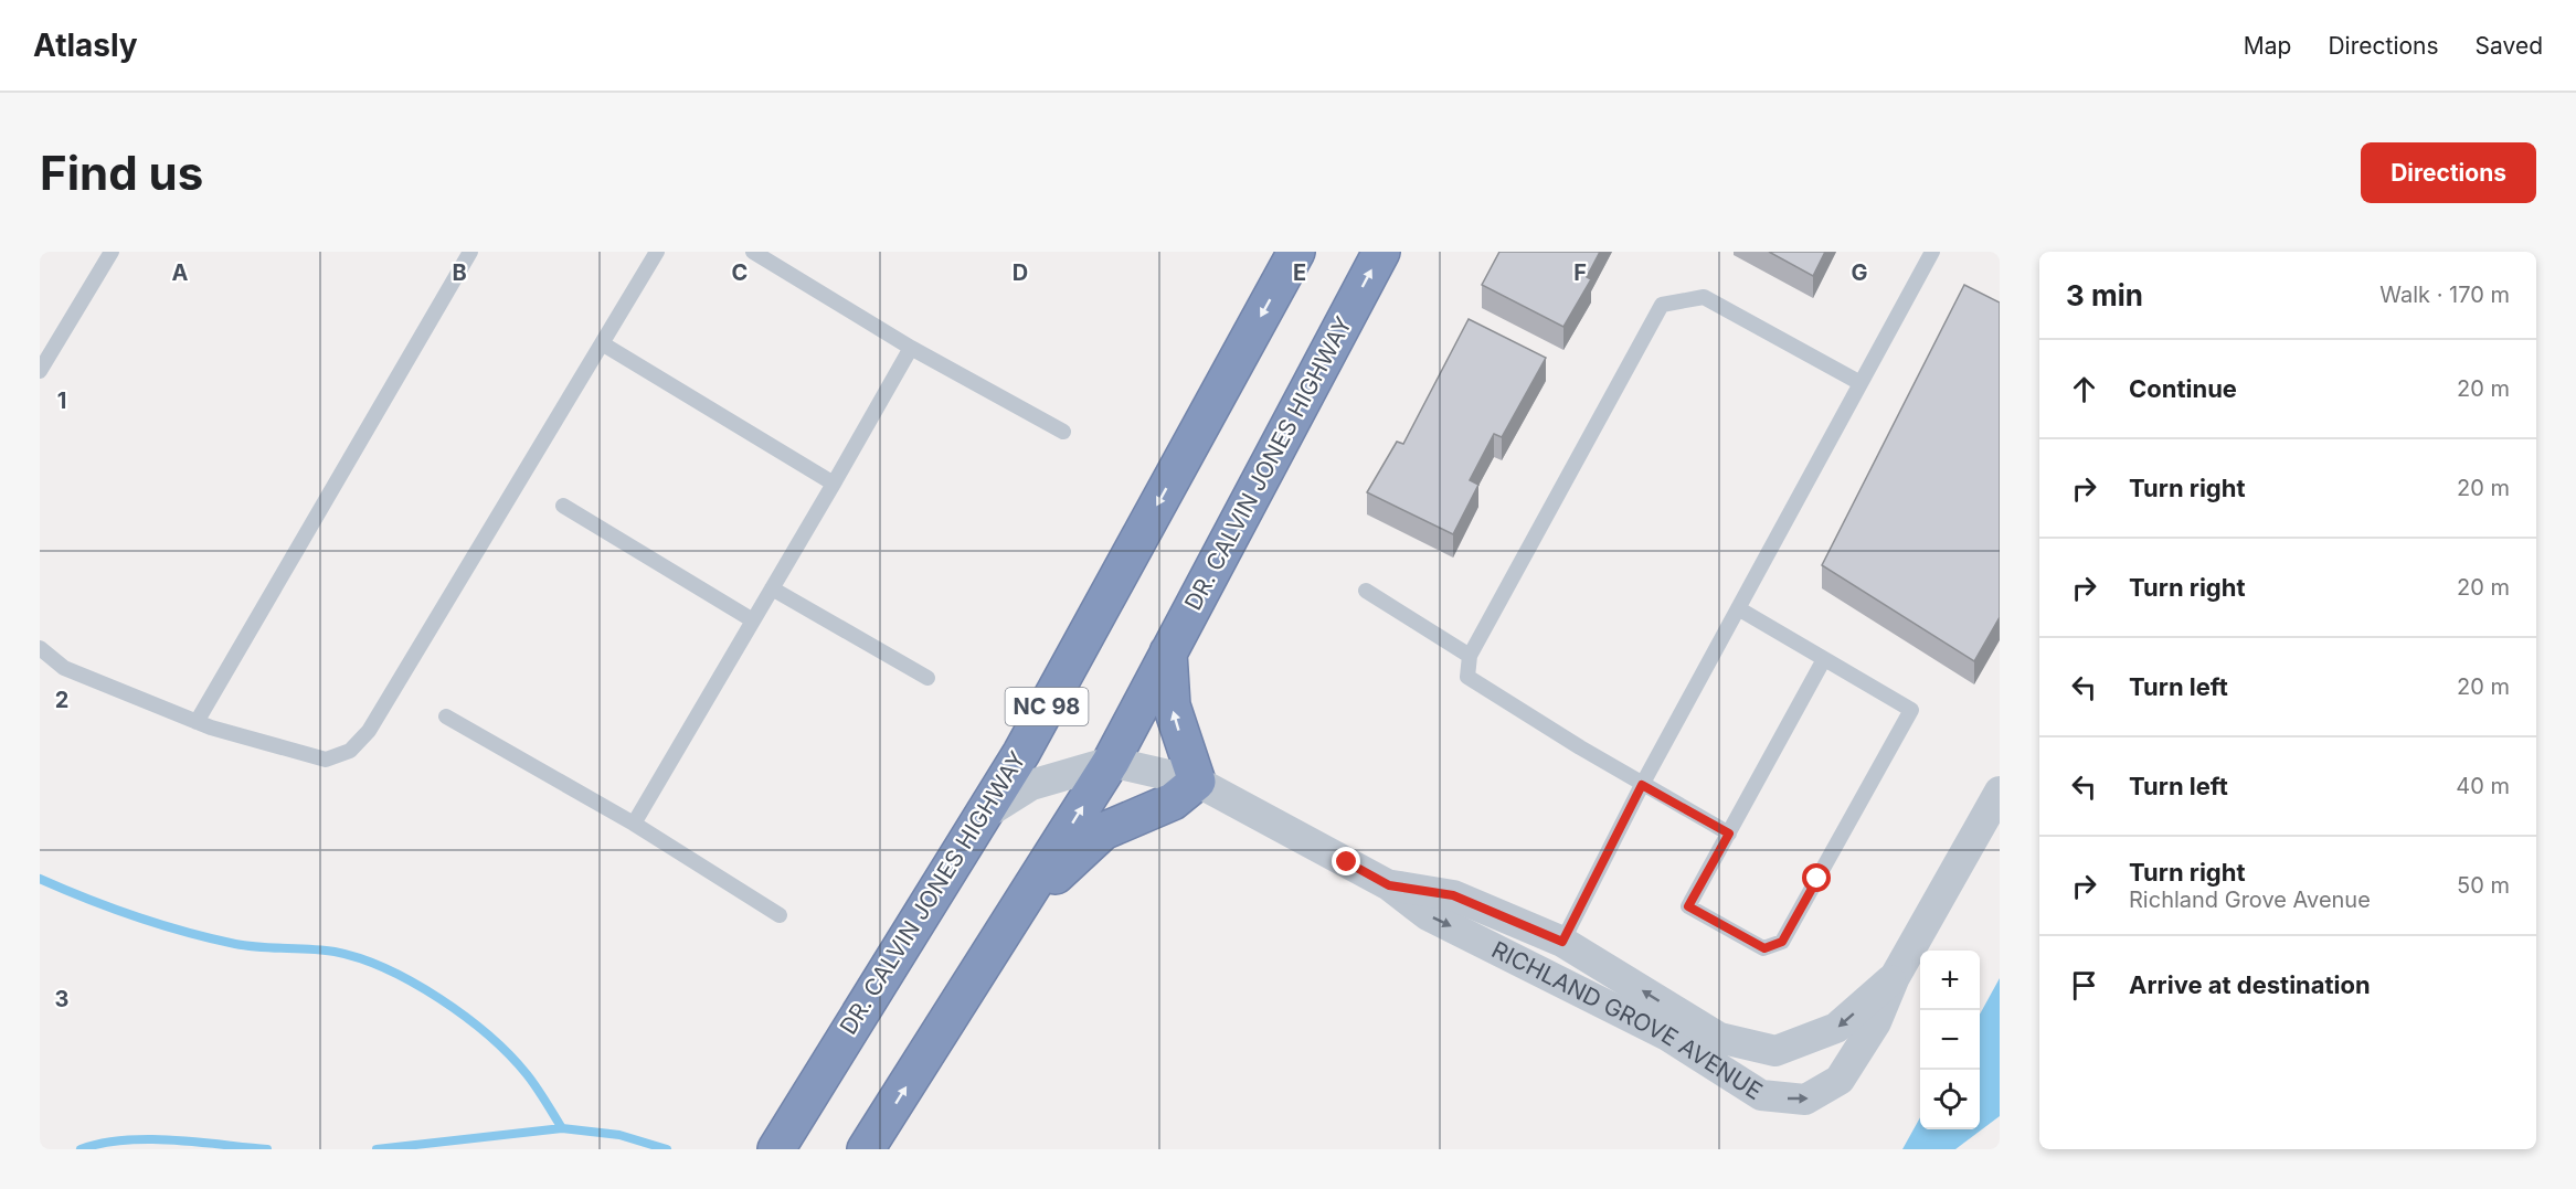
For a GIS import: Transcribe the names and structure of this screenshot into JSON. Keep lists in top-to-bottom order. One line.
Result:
{"streets":{"highway":["DR. CALVIN JONES HIGHWAY","NC 98"],"street":["RICHLAND GROVE AVENUE"]},"crossings":[["DR. CALVIN JONES HIGHWAY","RICHLAND GROVE AVENUE"]],"page":{"header":"Atlasly","nav":["Map","Directions","Saved"],"buttons":"Directions","title":"Find us","heading":["3 min","Walk · 170 m"],"list":[["Continue","20 m"],["Turn right","20 m"],["Turn right","20 m"],["Turn left","20 m"],["Turn left","40 m"],["Turn right","Richland Grove Avenue","50 m"],"Arrive at destination"],"map_buttons":["+","−"]},"grid":{"columns":["A","B","C","D","E","F","G"],"rows":["1","2","3"]}}
